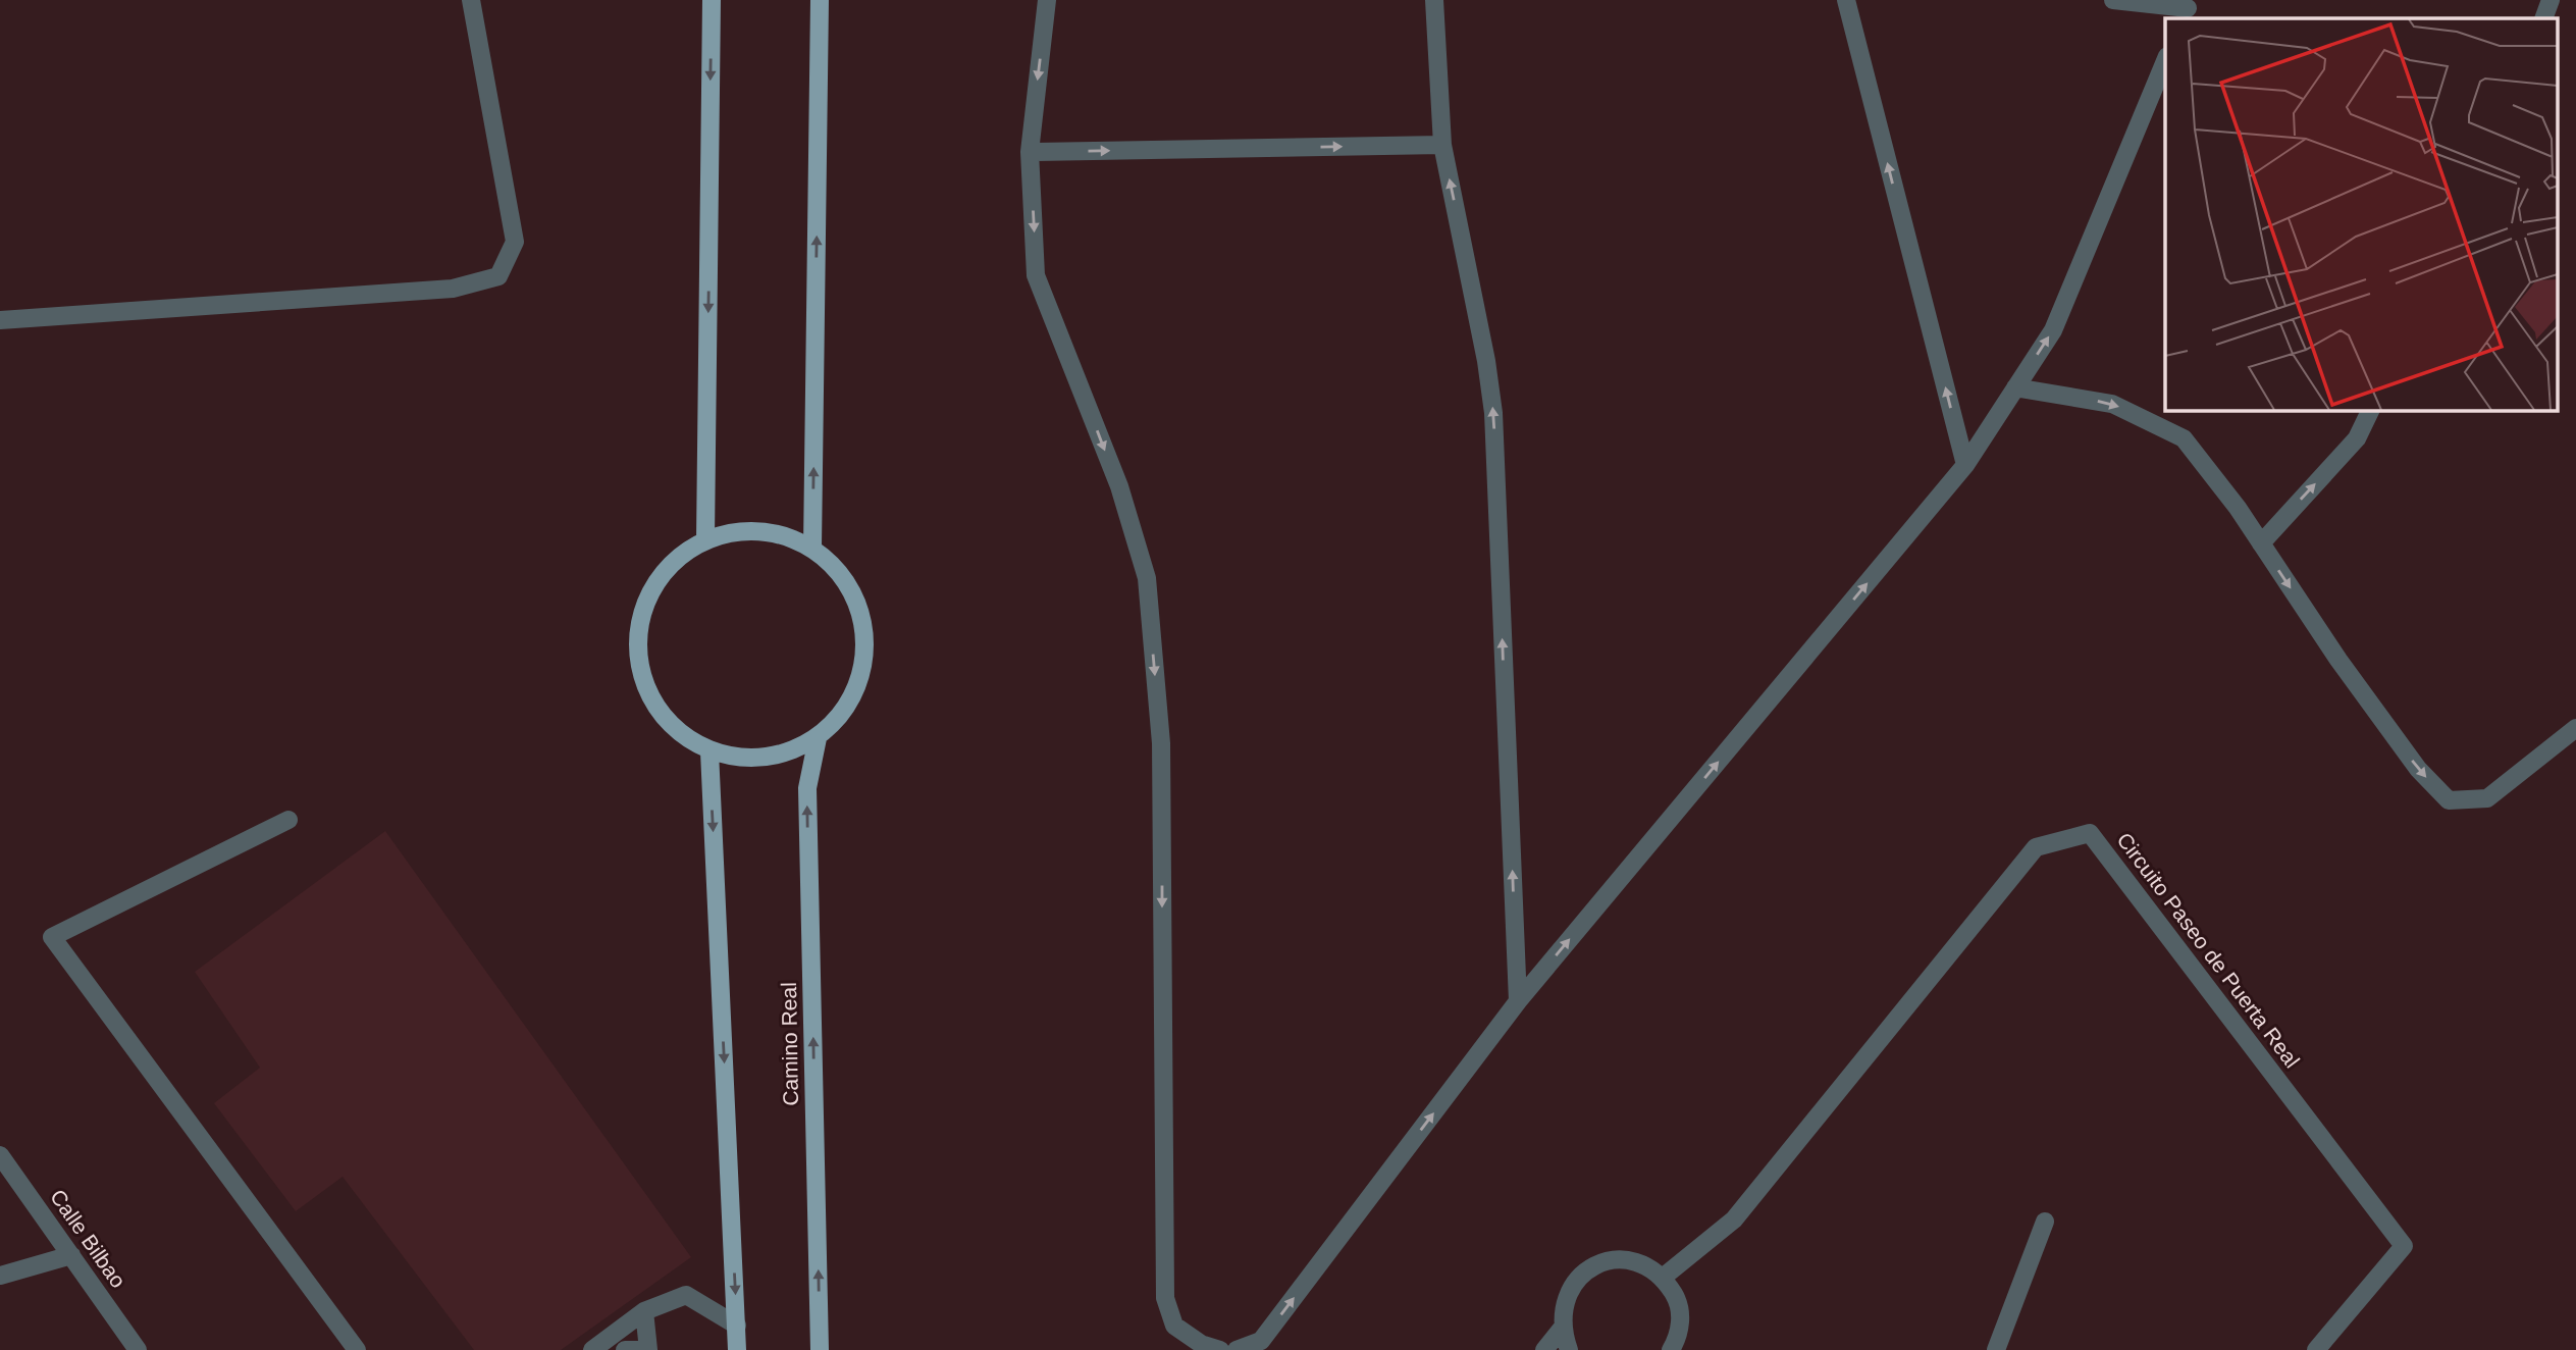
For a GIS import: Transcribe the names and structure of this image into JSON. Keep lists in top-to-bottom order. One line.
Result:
{"streets":{"main road":["Camino Real"],"street":["Circuito Paseo de Puerta Real","Calle Bilbao"]}}
